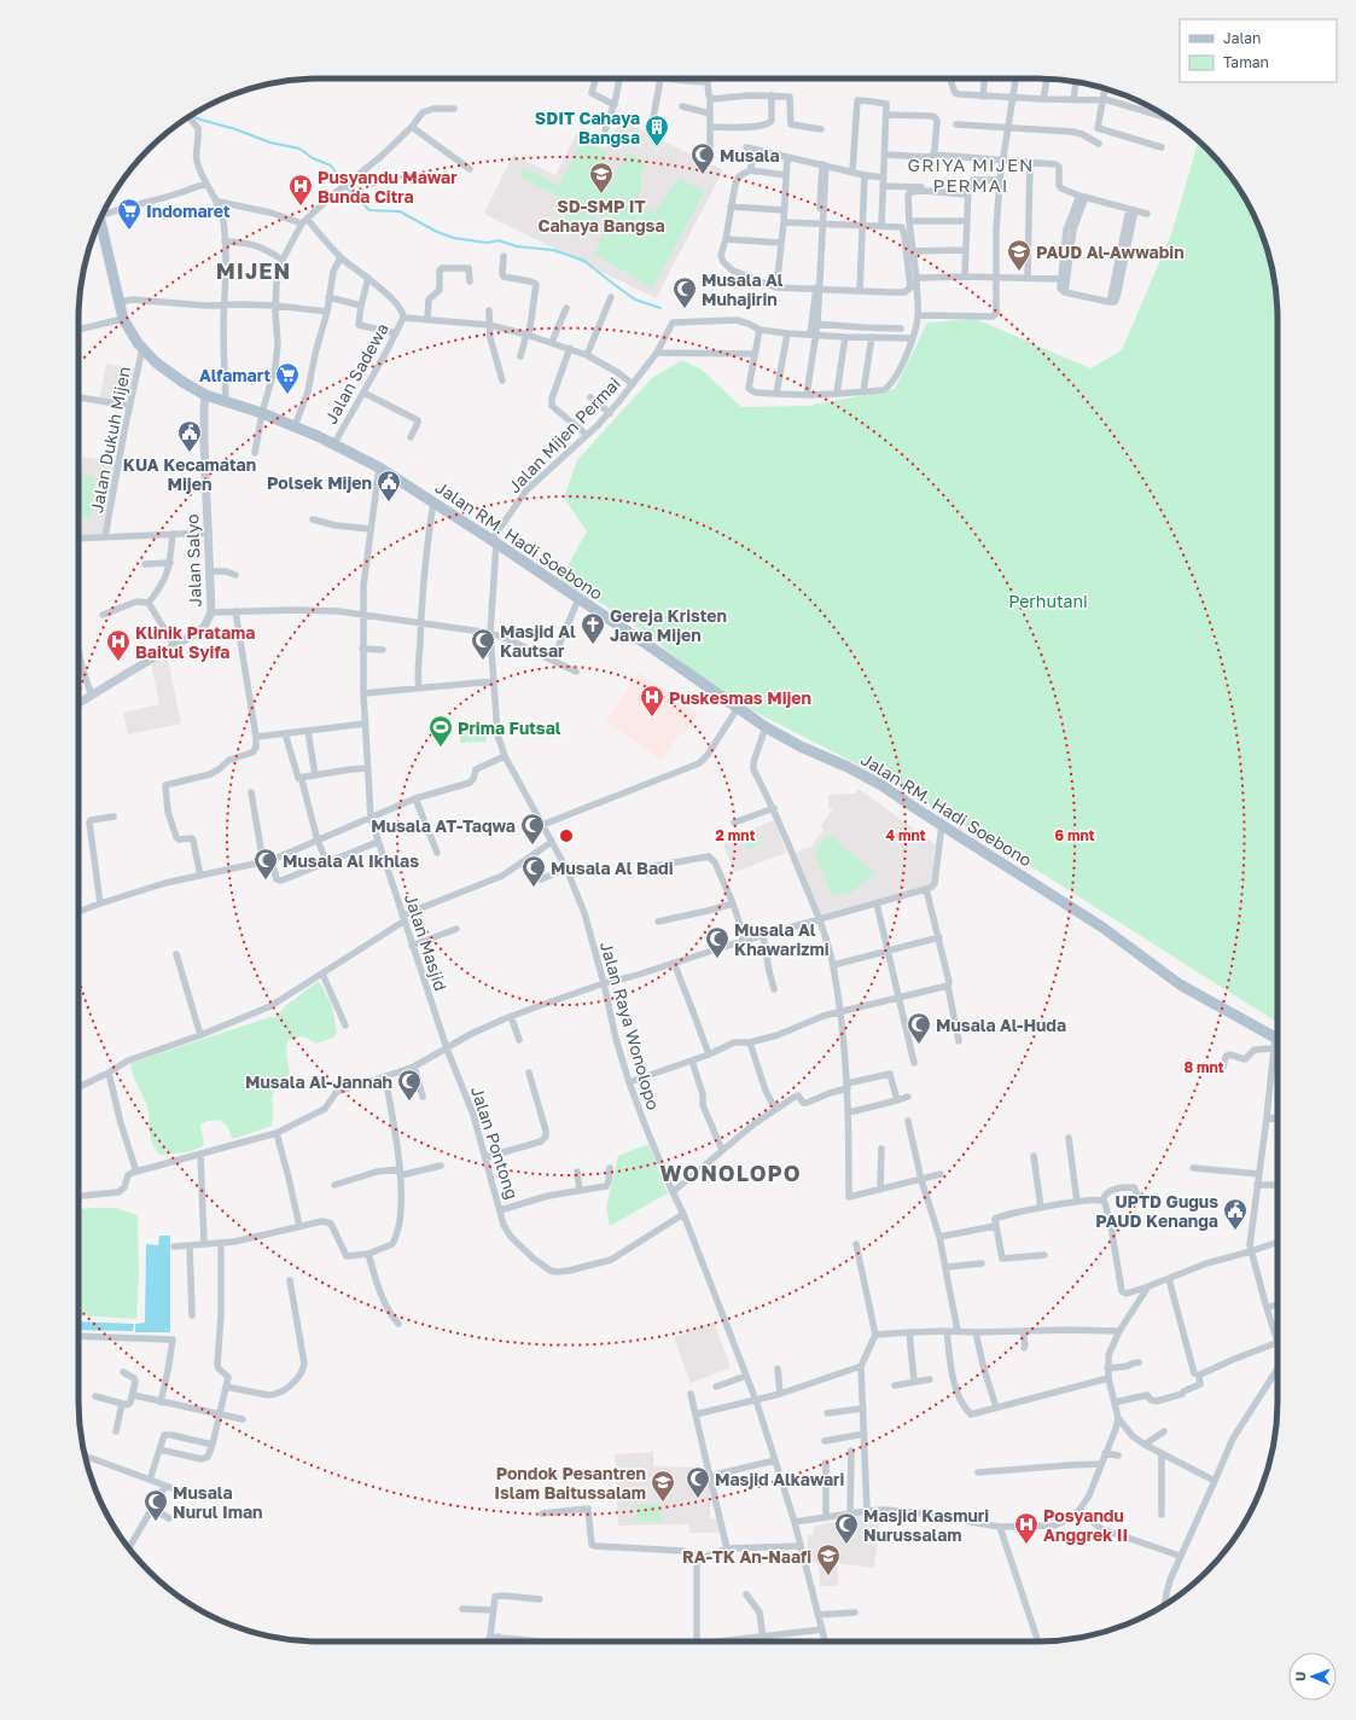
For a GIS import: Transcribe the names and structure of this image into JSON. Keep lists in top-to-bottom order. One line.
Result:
{"streets":{"main road":["Jalan RM. Hadi Soebono"],"street":["Jalan Sadewa","Jalan Mijen Permai","Jalan Dukuh Mijen","Jalan Salyo","Jalan Masjid","Jalan Raya Wonolopo","Jalan Pontong"]},"crossings":[["Jalan Sadewa","Jalan RM. Hadi Soebono"],["Jalan Mijen Permai","Jalan RM. Hadi Soebono"],["Jalan Mijen Permai","Jalan Raya Wonolopo"],["Jalan Dukuh Mijen","Jalan RM. Hadi Soebono"],["Jalan Dukuh Mijen","Jalan Salyo"],["Jalan RM. Hadi Soebono","Jalan Salyo"],["Jalan RM. Hadi Soebono","Jalan Masjid"],["Jalan RM. Hadi Soebono","Jalan Raya Wonolopo"],["Jalan Masjid","Jalan Pontong"]],"districts":["GRIYA MIJEN PERMAI","MIJEN","WONOLOPO"],"parks":["Perhutani"],"places":{"building":["SDIT Cahaya Bangsa"],"mosque":["Musala","Musala Al Muhajirin","Masjid Al Kautsar","Musala AT-Taqwa","Musala Al Ikhlas","Musala Al Badi","Musala Al Khawarizmi","Musala Al-Huda","Musala Al-Jannah","Masjid Alkawari","Musala Nurul Iman","Masjid Kasmuri Nurussalam"],"school or university":["SD-SMP IT Cahaya Bangsa","PAUD Al-Awwabin","Pondok Pesantren Islam Baitussalam","RA-TK An-Naafi"],"hospital":["Pusyandu Mawar Bunda Citra","Klinik Pratama Baitul Syifa","Puskesmas Mijen","Posyandu Anggrek II"],"supermarket":["Indomaret","Alfamart"],"public building":["KUA Kecamatan Mijen","Polsek Mijen","UPTD Gugus PAUD Kenanga"],"church":["Gereja Kristen Jawa Mijen"],"sports":["Prima Futsal"]},"legend":["Jalan","Taman"],"north":"left","rings":["2 mnt","4 mnt","6 mnt","8 mnt"]}
